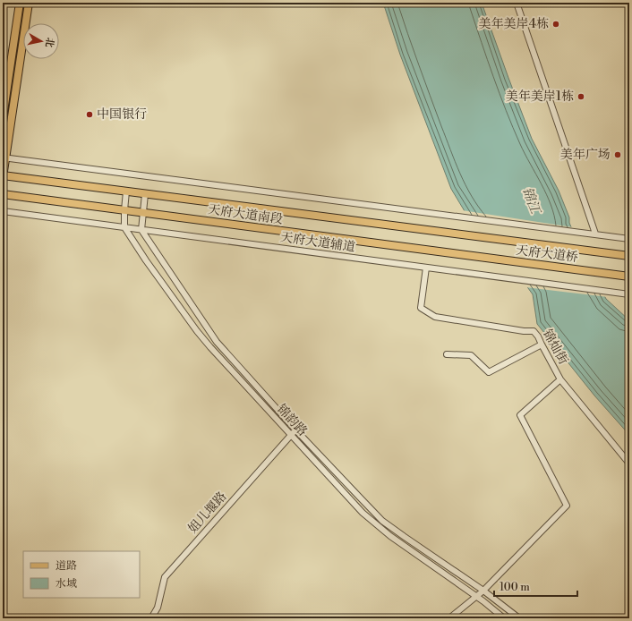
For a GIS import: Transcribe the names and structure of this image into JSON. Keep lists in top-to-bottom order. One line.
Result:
{"streets":{"main road":["天府大道南段","天府大道桥"],"street":["天府大道辅道","锦灿街","锦韵路","姐儿堰路"]},"crossings":[["天府大道南段","天府大道桥"],["天府大道辅道","锦灿街"],["天府大道辅道","锦韵路"],["锦韵路","姐儿堰路"]],"water":["锦江"],"places":["美年美岸4栋","美年美岸1栋","中国银行","美年广场"],"legend":["道路","水域"],"scale_bar":"100 m","north":"right"}
